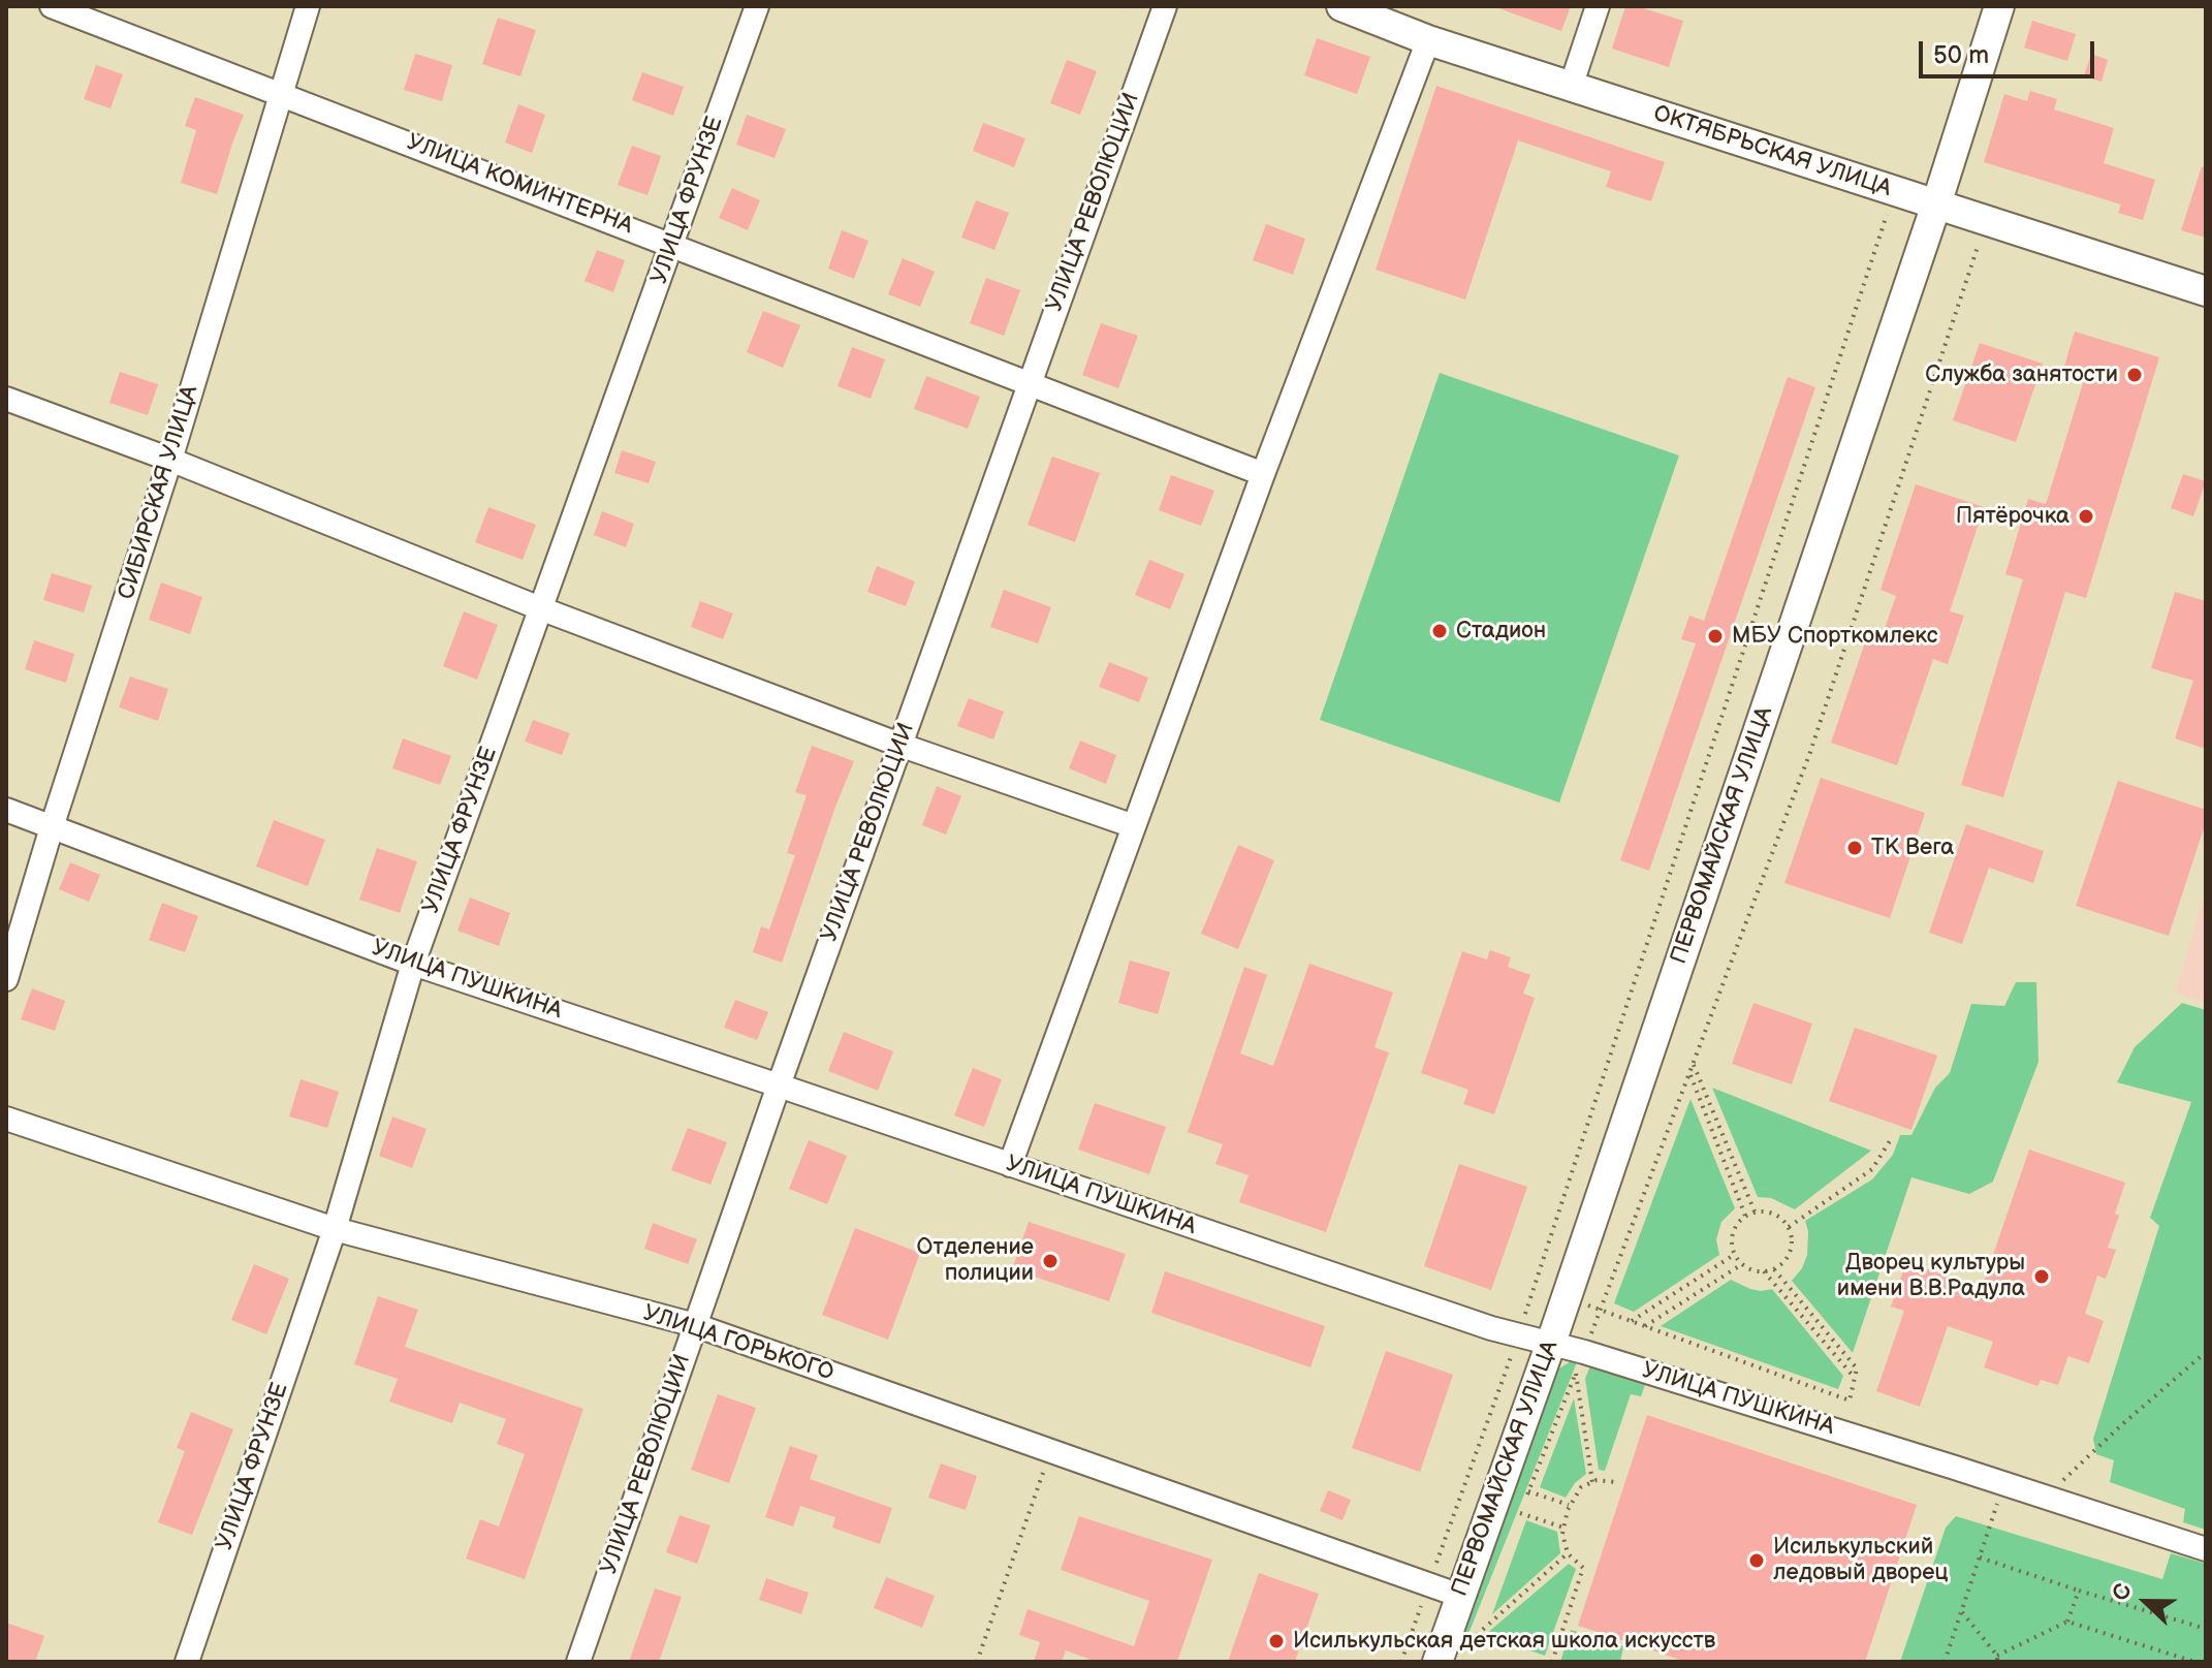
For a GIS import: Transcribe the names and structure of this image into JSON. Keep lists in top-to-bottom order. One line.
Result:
{"streets":{"street":["ОКТЯБРЬСКАЯ УЛИЦА","УЛИЦА КОМИНТЕРНА","УЛИЦА ФРУНЗЕ","УЛИЦА РЕВОЛЮЦИИ","СИБИРСКАЯ УЛИЦА","ПЕРВОМАЙСКАЯ УЛИЦА","УЛИЦА ПУШКИНА","УЛИЦА ГОРЬКОГО"]},"crossings":[["ОКТЯБРЬСКАЯ УЛИЦА","ПЕРВОМАЙСКАЯ УЛИЦА"],["УЛИЦА КОМИНТЕРНА","УЛИЦА ФРУНЗЕ"],["УЛИЦА КОМИНТЕРНА","УЛИЦА РЕВОЛЮЦИИ"],["УЛИЦА КОМИНТЕРНА","СИБИРСКАЯ УЛИЦА"],["УЛИЦА ФРУНЗЕ","УЛИЦА ПУШКИНА"],["УЛИЦА ФРУНЗЕ","УЛИЦА ГОРЬКОГО"],["УЛИЦА РЕВОЛЮЦИИ","УЛИЦА ПУШКИНА"],["УЛИЦА РЕВОЛЮЦИИ","УЛИЦА ГОРЬКОГО"],["СИБИРСКАЯ УЛИЦА","УЛИЦА ПУШКИНА"],["ПЕРВОМАЙСКАЯ УЛИЦА","УЛИЦА ПУШКИНА"],["ПЕРВОМАЙСКАЯ УЛИЦА","УЛИЦА ГОРЬКОГО"]],"places":["Служба занятости","Пятёрочка","Стадион","МБУ Спорткомлекс","ТК Вега","Отделение полиции","Дворец культуры имени В.В.Радула","Исилькульский ледовый дворец","Исилькульская детская школа искусств"],"scale_bar":"50 m","north":"left"}
